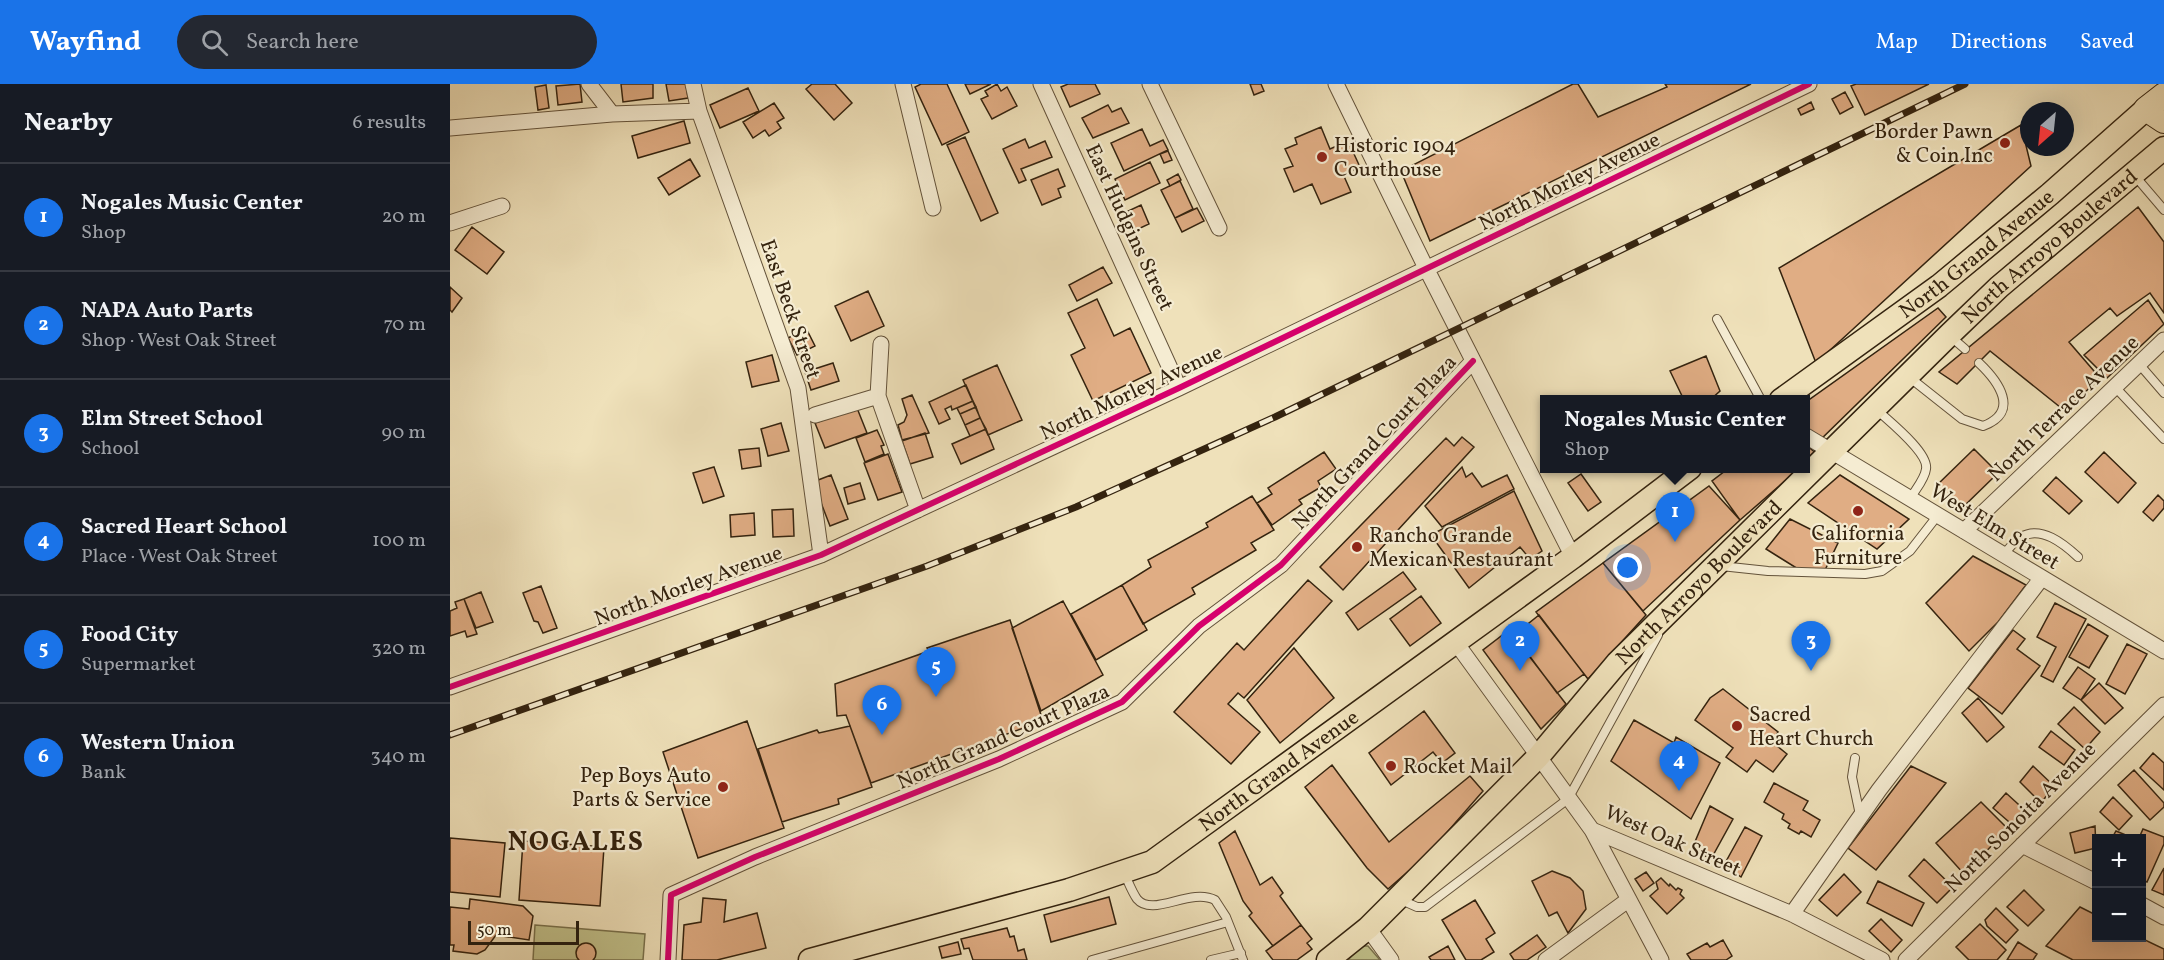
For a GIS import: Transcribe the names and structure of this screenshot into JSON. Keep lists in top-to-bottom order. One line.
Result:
{"streets":{"main road":["North Arroyo Boulevard","North Grand Avenue"],"street":["North Morley Avenue","East Hudgins Street","East Beck Street","North Terrace Avenue","North Grand Court Plaza","West Elm Street","North Sonoita Avenue","West Oak Street"]},"crossings":[["North Morley Avenue","East Hudgins Street"],["North Morley Avenue","East Beck Street"],["North Arroyo Boulevard","West Elm Street"],["North Arroyo Boulevard","West Oak Street"],["North Grand Avenue","West Oak Street"],["North Terrace Avenue","West Elm Street"]],"districts":["NOGALES"],"places":["Border Pawn & Coin Inc","Historic 1904 Courthouse","California Furniture","Rancho Grande Mexican Restaurant","Sacred Heart Church","Rocket Mail","Pep Boys Auto Parts & Service"],"scale_bar":"50 m","north":"bottom left","page":{"header":"Wayfind","search":"Search here","nav":["Map","Directions","Saved"],"heading":["Nearby","6 results"],"list":[{"mark":"1","name":"Nogales Music Center","note":"Shop","value":"20 m"},{"mark":"2","name":"NAPA Auto Parts","note":"Shop · West Oak Street","value":"70 m"},{"mark":"3","name":"Elm Street School","note":"School","value":"90 m"},{"mark":"4","name":"Sacred Heart School","note":"Place · West Oak Street","value":"100 m"},{"mark":"5","name":"Food City","note":"Supermarket","value":"320 m"},{"mark":"6","name":"Western Union","note":"Bank","value":"340 m"}],"popup":["Nogales Music Center","Shop"],"pins":["1","2","3","5","6","4"],"map_buttons":["+","−"],"scale":"50 m"}}
